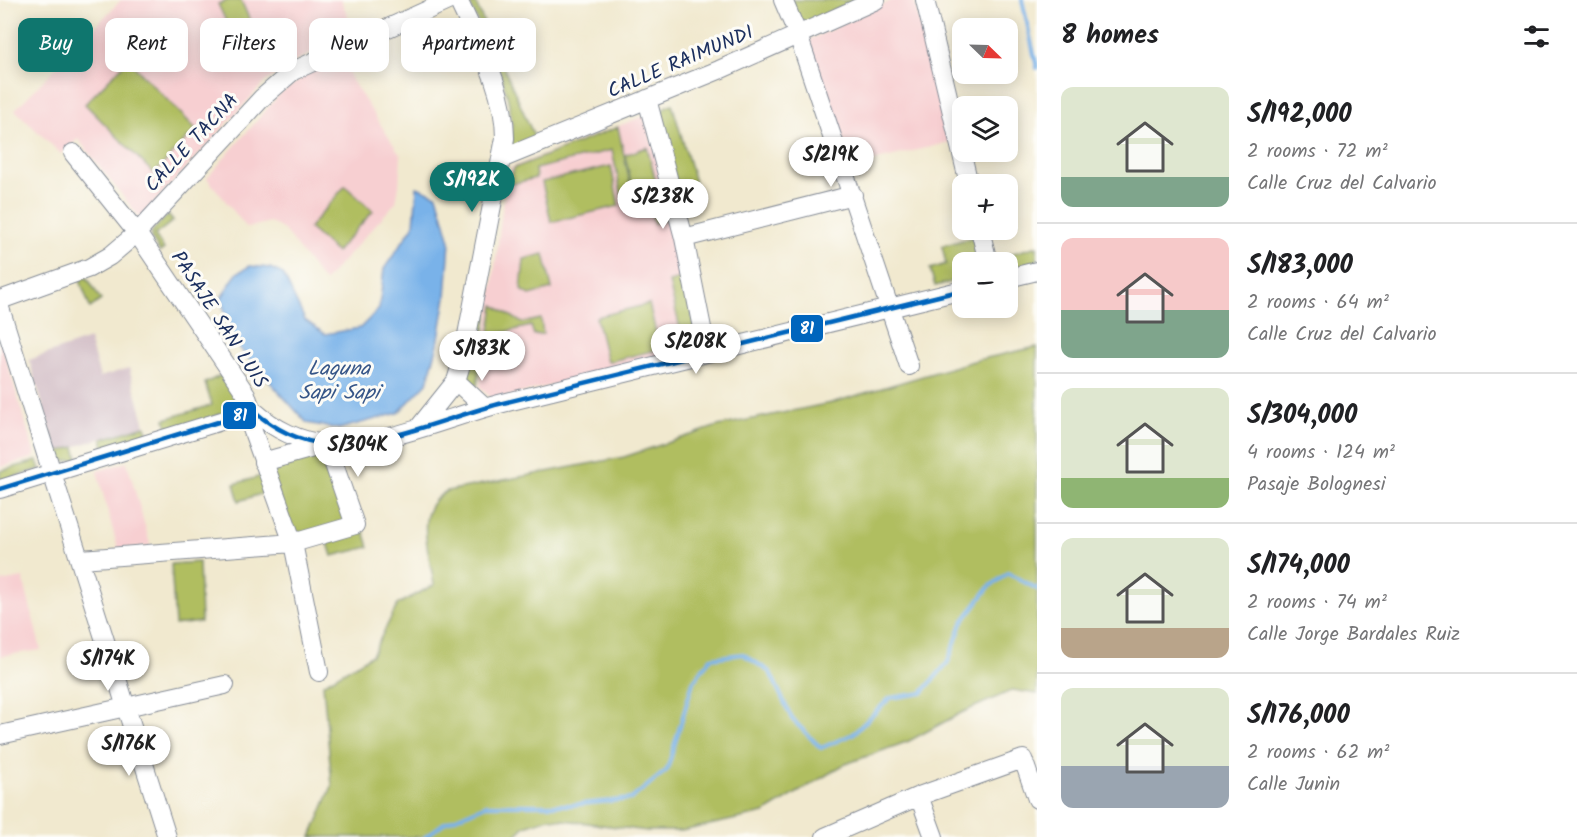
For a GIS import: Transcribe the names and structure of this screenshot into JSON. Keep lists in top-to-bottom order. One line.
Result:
{"streets":{"street":["CALLE RAIMUNDI","CALLE TACNA","PASAJE SAN LUIS"]},"crossings":[["CALLE TACNA","PASAJE SAN LUIS"]],"water":["Laguna Sapi Sapi"],"lines":["transit line 81"],"north":"bottom right","page":{"heading":"8 homes","map_buttons":["+","−"],"chip":["Buy","Rent","Filters","New","Apartment"],"list":[{"name":"S/192,000","note":"2 rooms · 72 m² · Calle Cruz del Calvario"},{"name":"S/183,000","note":"2 rooms · 64 m² · Calle Cruz del Calvario"},{"name":"S/304,000","note":"4 rooms · 124 m² · Pasaje Bolognesi"},{"name":"S/174,000","note":"2 rooms · 74 m² · Calle Jorge Bardales Ruiz"},{"name":"S/176,000","note":"2 rooms · 62 m² · Calle Junin"}],"price":["S/219K","S/192K","S/238K","S/208K","S/183K","S/304K","S/174K","S/176K"]}}
